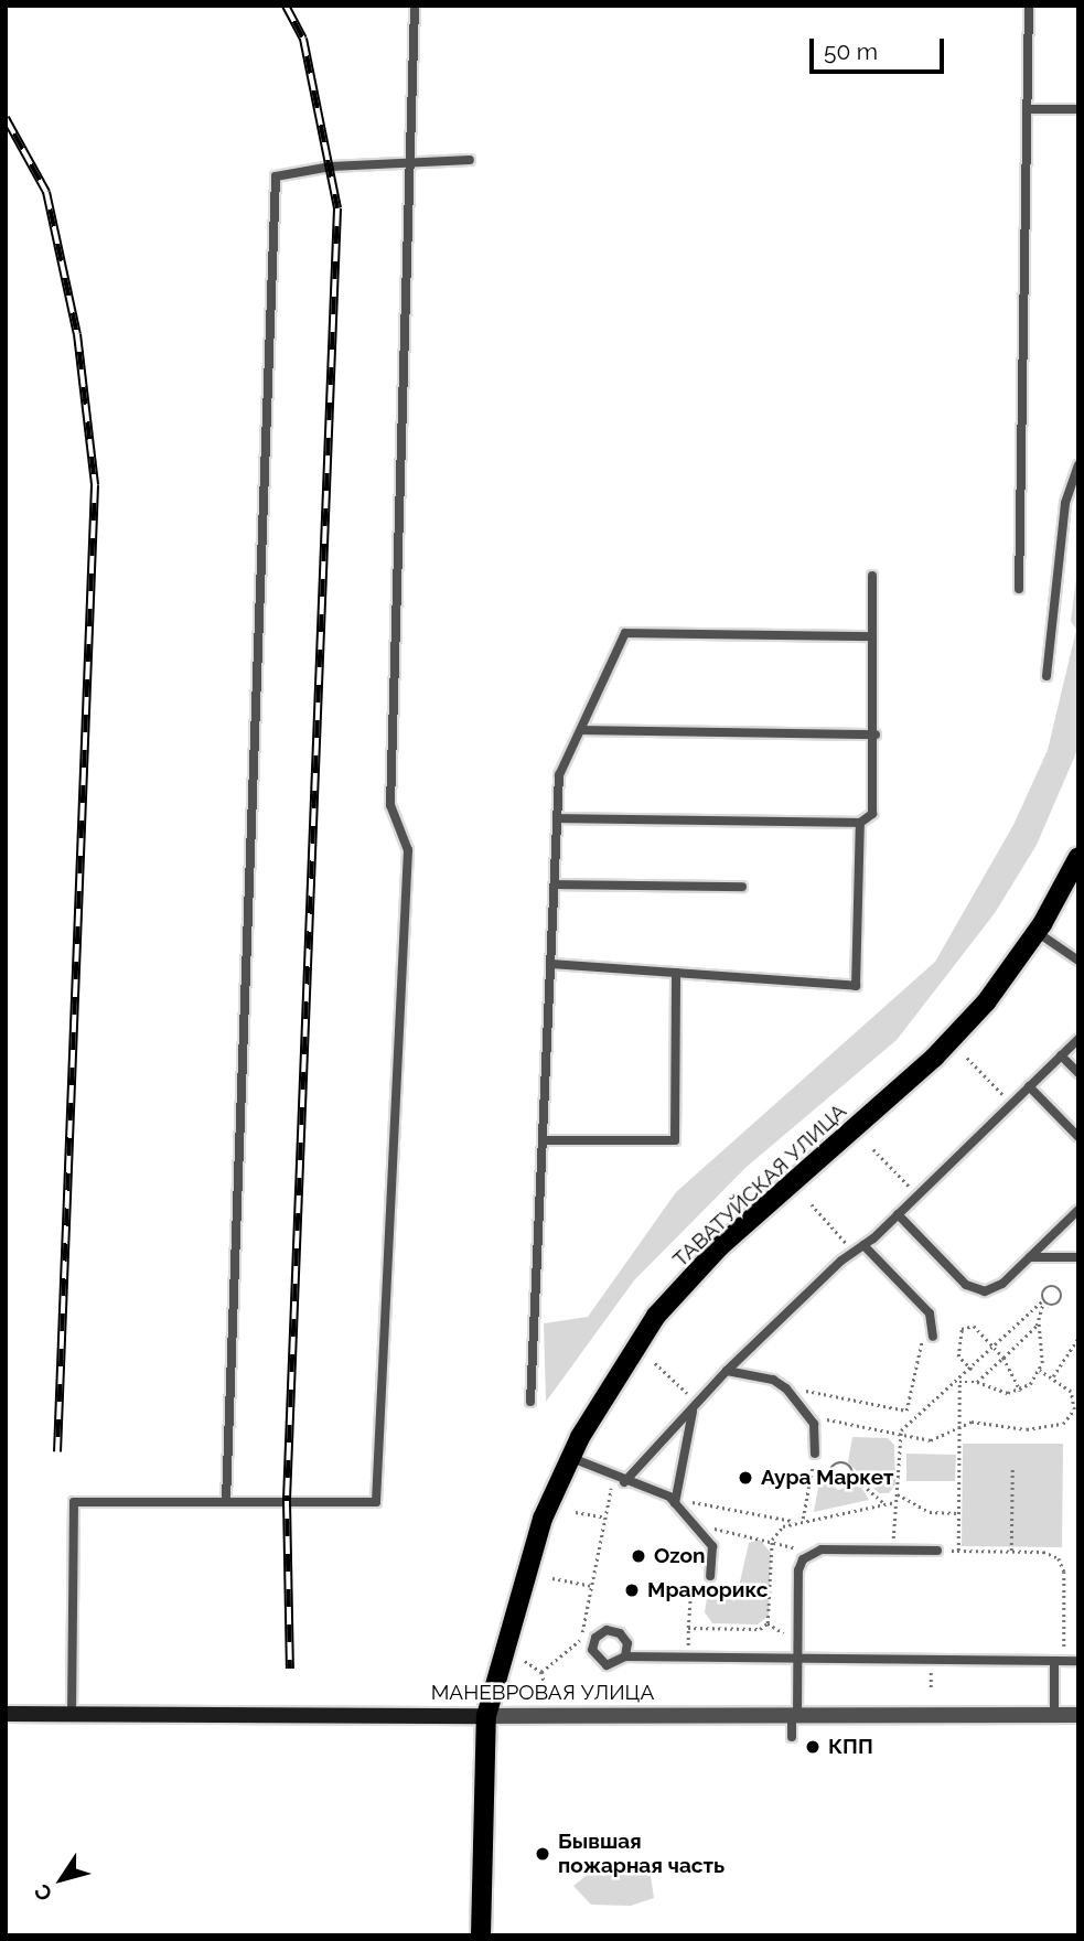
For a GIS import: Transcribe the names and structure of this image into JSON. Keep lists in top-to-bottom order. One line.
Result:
{"streets":{"main road":["ТАВАТУЙСКАЯ УЛИЦА","МАНЕВРОВАЯ УЛИЦА"]},"crossings":[["ТАВАТУЙСКАЯ УЛИЦА","МАНЕВРОВАЯ УЛИЦА"]],"places":["Аура Маркет","Ozon","Мраморикс","КПП","Бывшая пожарная часть"],"scale_bar":"50 m","north":"bottom left"}
